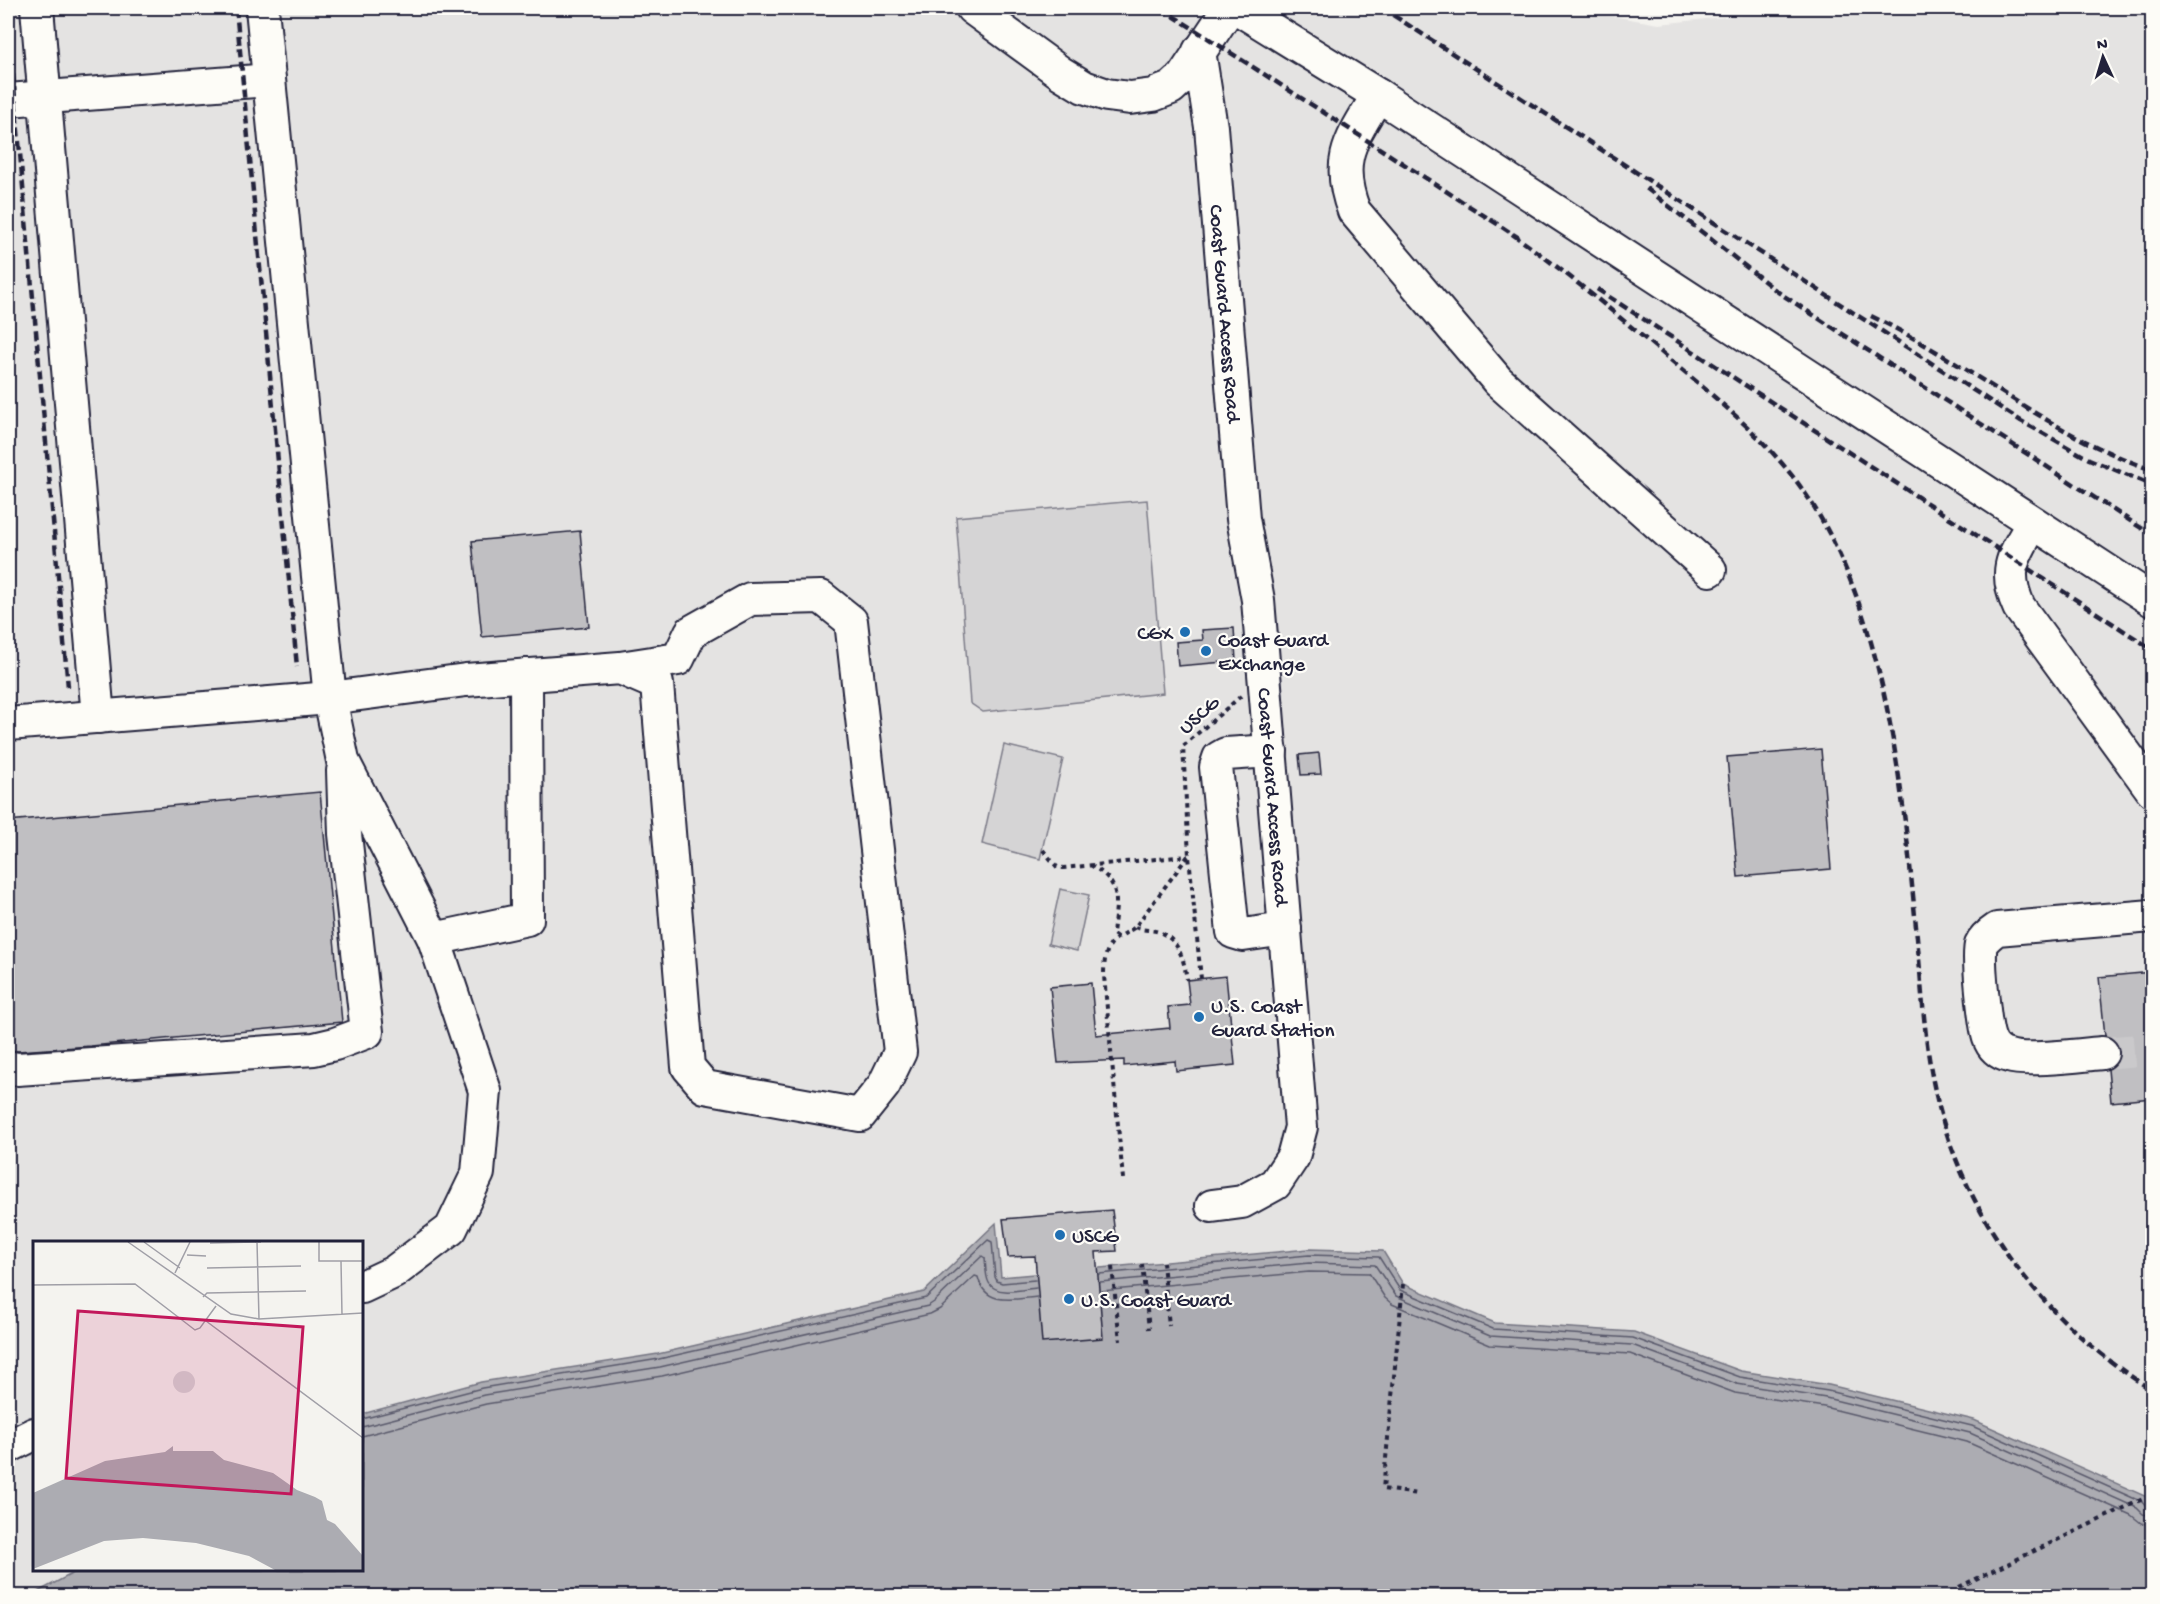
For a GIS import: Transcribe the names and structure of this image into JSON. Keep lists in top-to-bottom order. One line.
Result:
{"streets":{"street":["Coast Guard Access Road"],"path":["USCG"]},"places":["CGX","Coast Guard Exchange","U.S. Coast Guard Station","USCG","U.S. Coast Guard"],"north":"top"}
